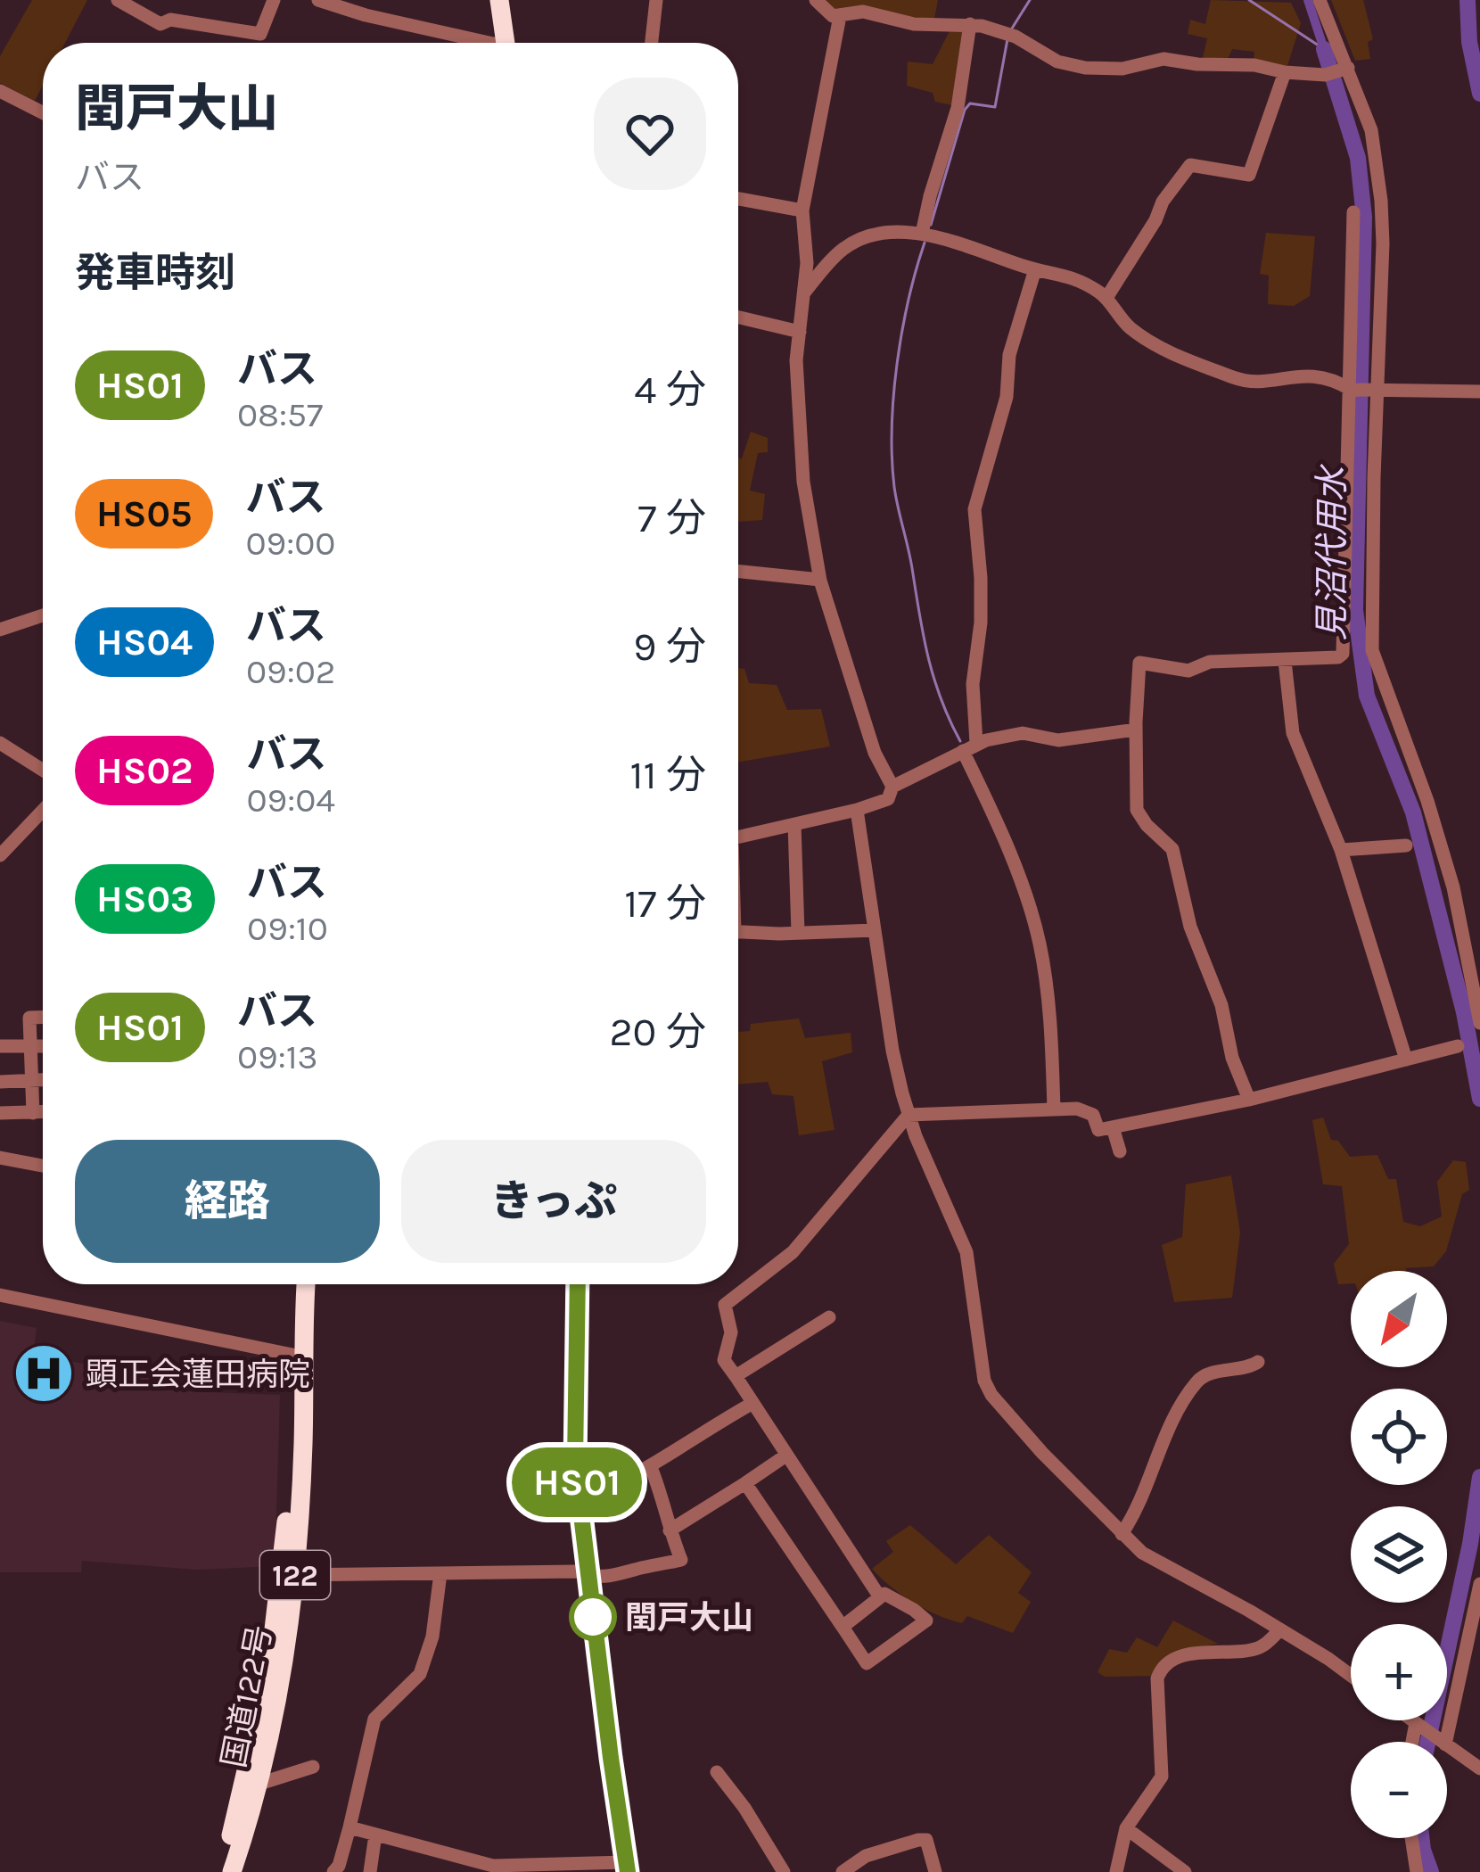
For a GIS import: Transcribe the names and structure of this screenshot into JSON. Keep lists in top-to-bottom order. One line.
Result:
{"streets":{"highway":["122","国道122号"]},"water":["見沼代用水"],"places":{"hospital":["顕正会蓮田病院"],"other":["閏戸大山"]},"lines":["bus line HS01"],"north":"bottom left","page":{"on_map":"HS01","heading":[["閏戸大山","バス"],"発車時刻"],"list":[{"mark":"HS01","name":"バス","note":"08:57","value":"4 分"},{"mark":"HS05","name":"バス","note":"09:00","value":"7 分"},{"mark":"HS04","name":"バス","note":"09:02","value":"9 分"},{"mark":"HS02","name":"バス","note":"09:04","value":"11 分"},{"mark":"HS03","name":"バス","note":"09:10","value":"17 分"},{"mark":"HS01","name":"バス","note":"09:13","value":"20 分"}],"buttons":["経路","きっぷ"],"map_buttons":["+","−"]}}
